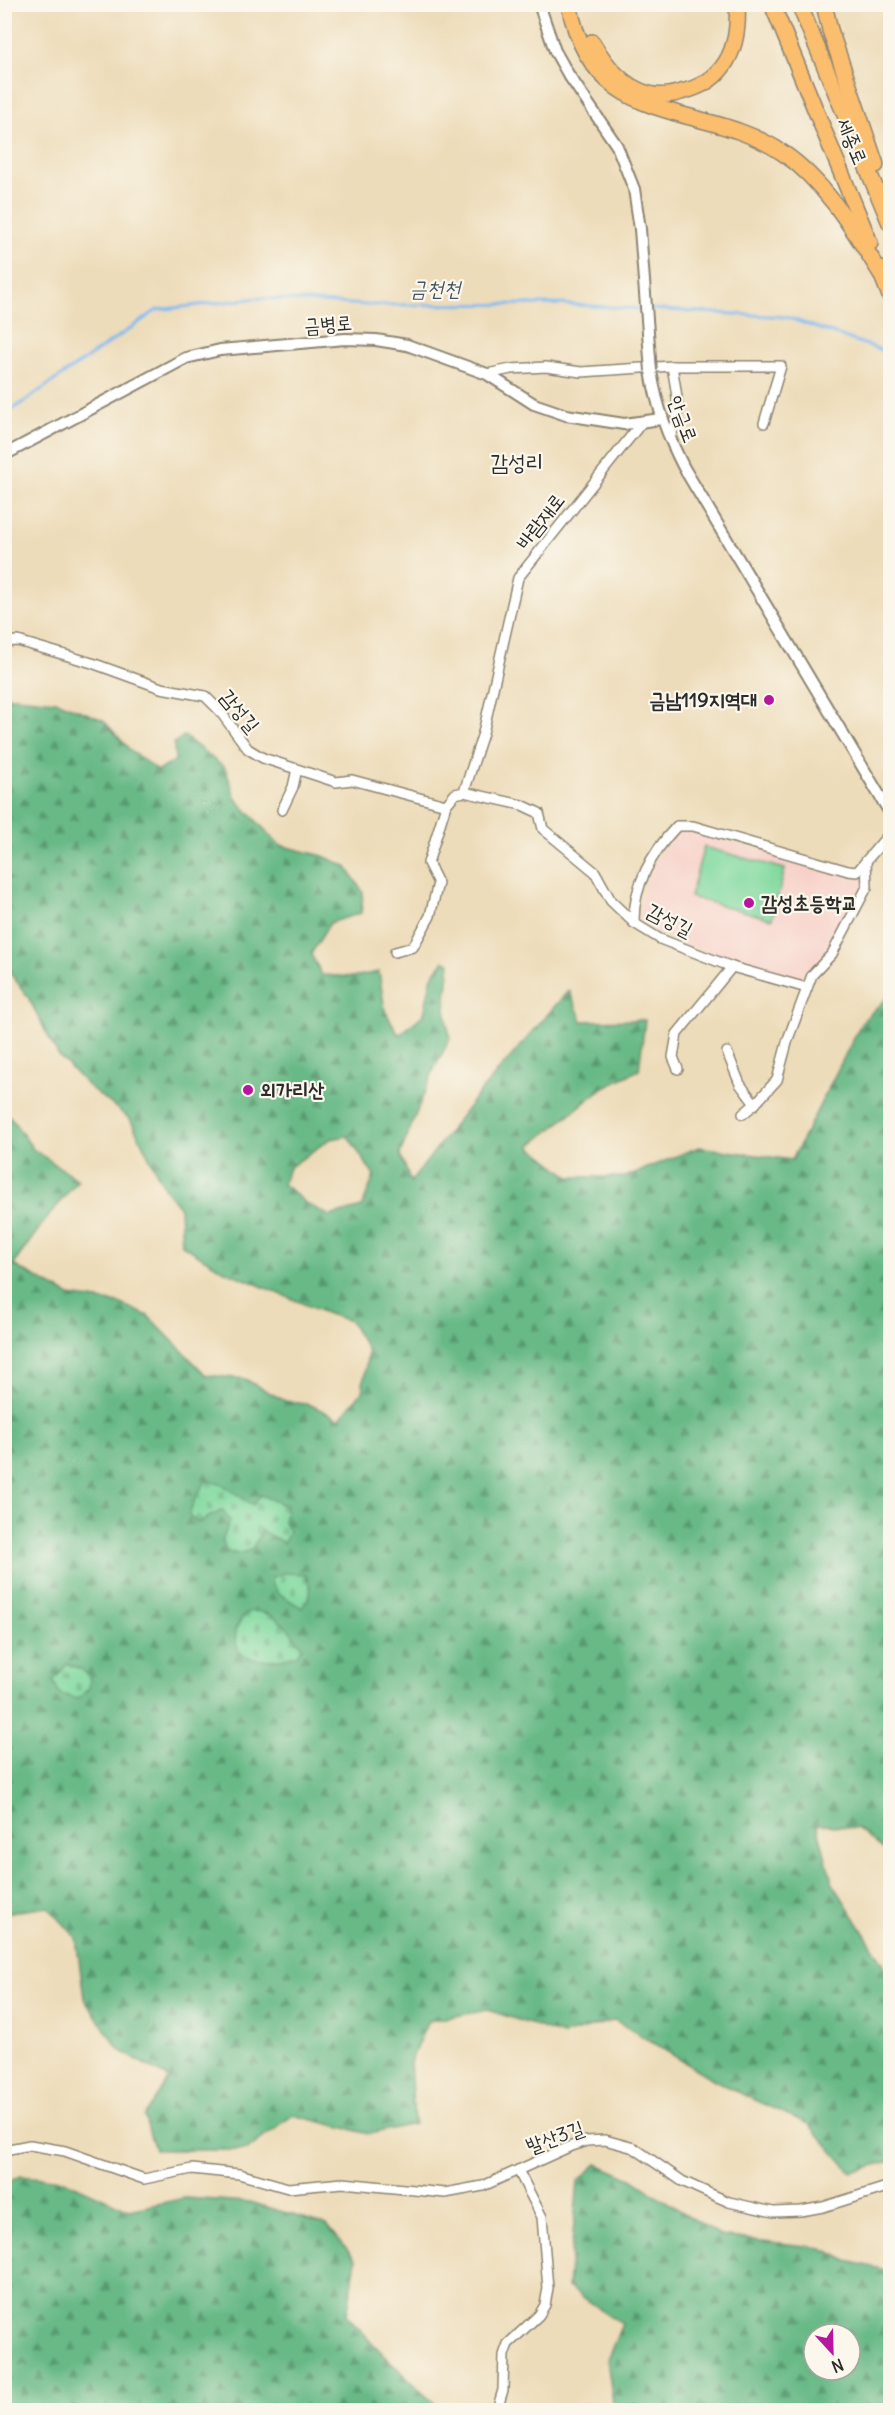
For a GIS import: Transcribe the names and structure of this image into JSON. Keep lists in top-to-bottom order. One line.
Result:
{"streets":{"highway":["세종로"],"street":["금병로","안금로","바람재로","감성길","발산3길"]},"crossings":[["금병로","안금로"],["금병로","바람재로"],["바람재로","감성길"]],"districts":["감성리"],"water":["금천천"],"places":["금남119지역대","감성초등학교","외가리산"],"north":"bottom"}
